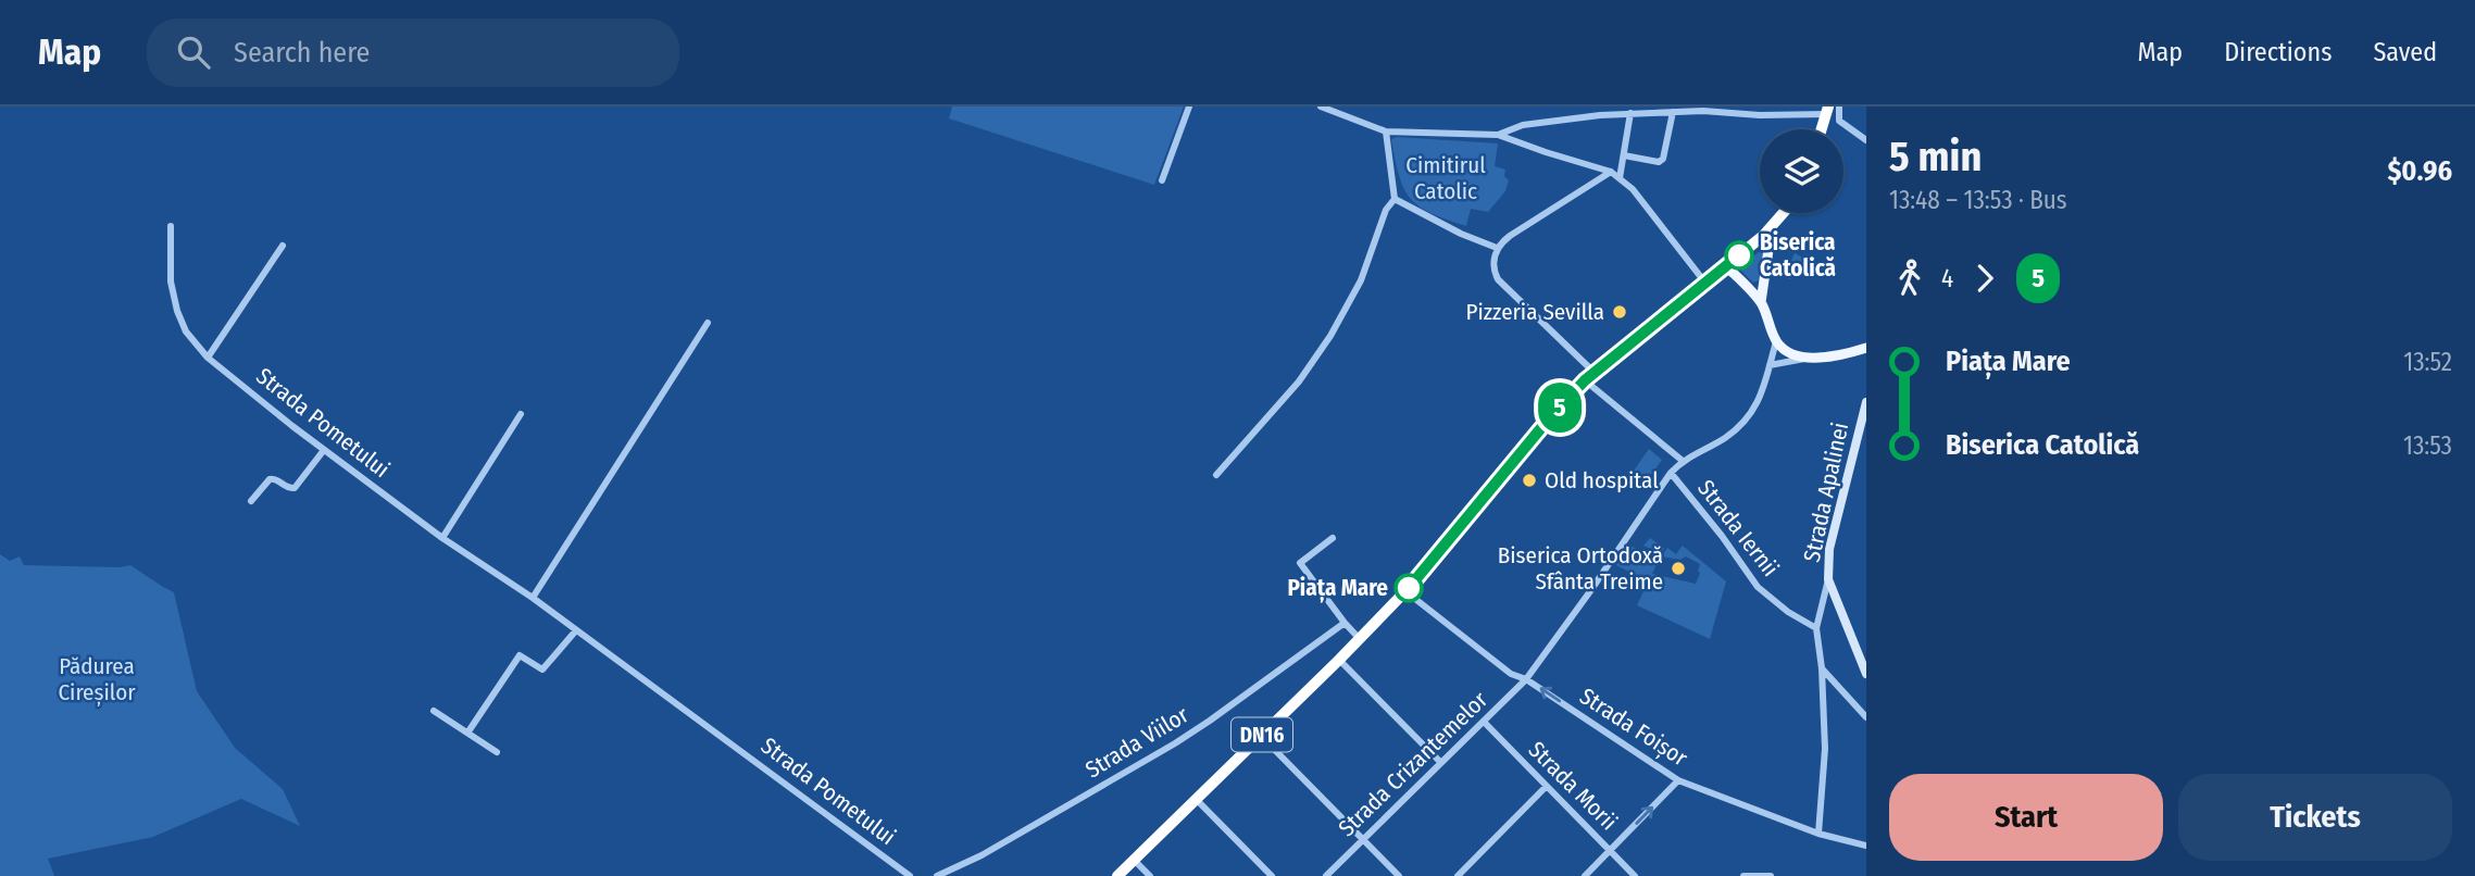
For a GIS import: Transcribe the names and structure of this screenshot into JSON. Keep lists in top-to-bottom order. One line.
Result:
{"streets":{"highway":["DN16"],"street":["Strada Pometului","Strada Apalinei","Strada Iernii","Strada Foișor","Strada Viilor","Strada Crizantemelor","Strada Morii"]},"crossings":[["Strada Iernii","Strada Crizantemelor"],["Strada Foișor","DN16"],["Strada Foișor","Strada Crizantemelor"],["Strada Crizantemelor","Strada Morii"]],"parks":["Cimitirul Catolic","Pădurea Cireșilor"],"places":["Biserica Catolică","Pizzeria Sevilla","Old hospital","Biserica Ortodoxă Sfânta Treime","Piața Mare"],"lines":["bus line 5"],"page":{"header":"Map","search":"Search here","nav":["Map","Directions","Saved"],"on_map":"5","heading":["5 min","13:48 – 13:53 · Bus","$0.96"],"legs":["4","5"],"list":[{"name":"Piața Mare","value":"13:52"},{"name":"Biserica Catolică","value":"13:53"}],"buttons":["Start","Tickets"]}}
